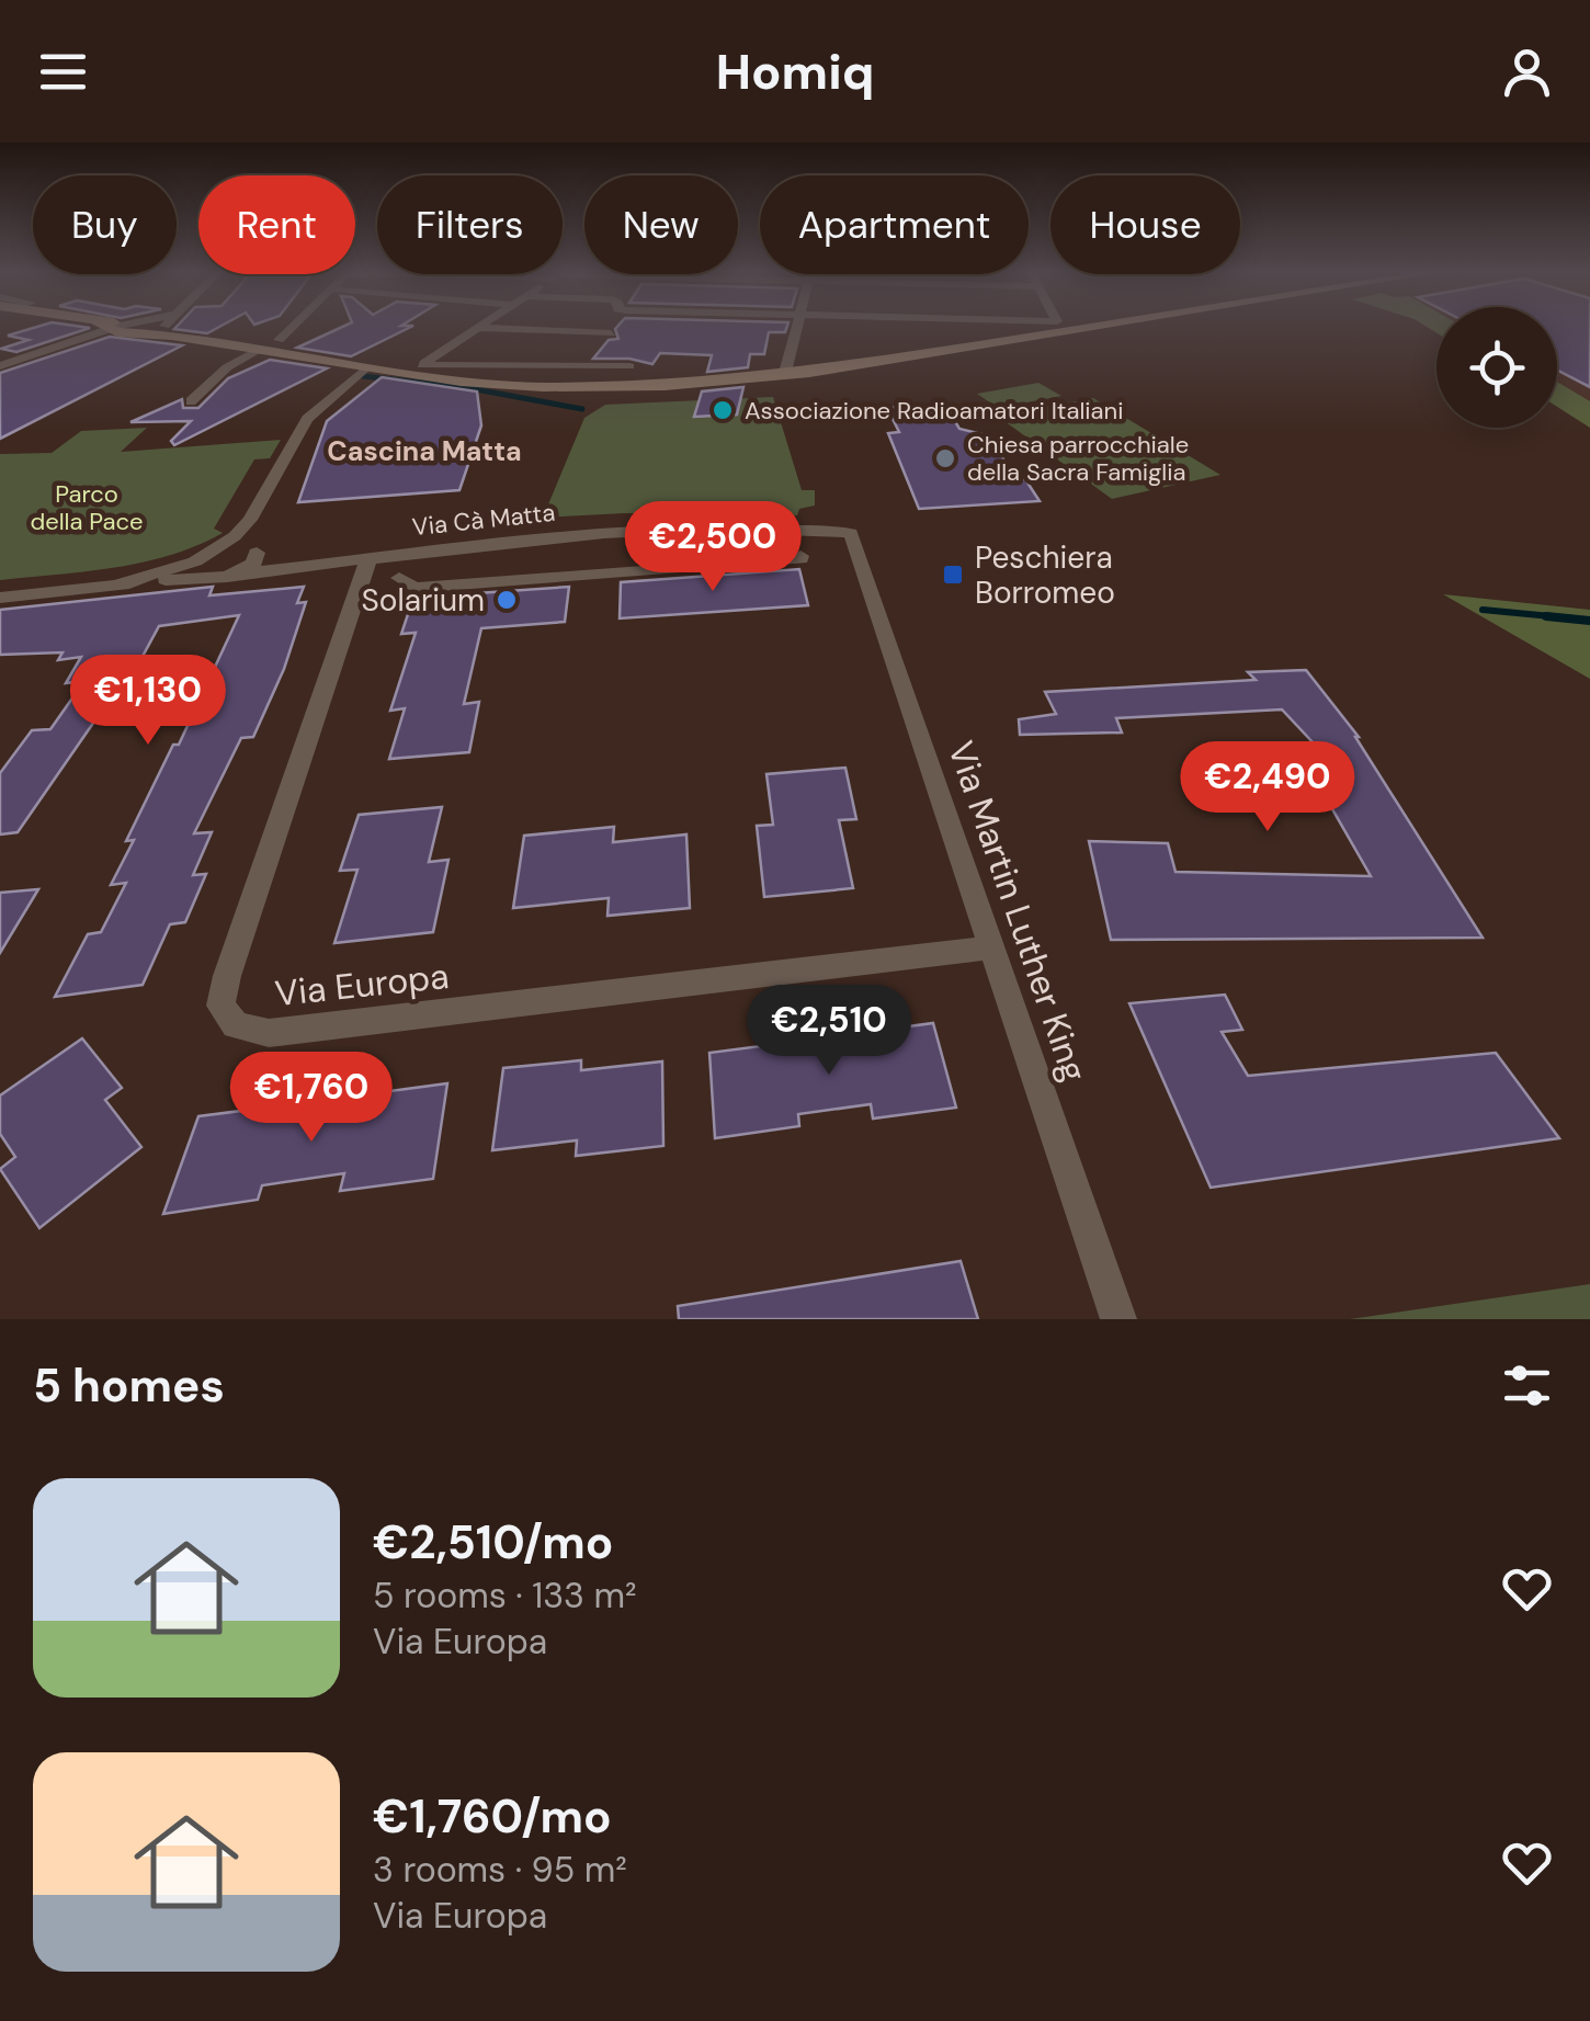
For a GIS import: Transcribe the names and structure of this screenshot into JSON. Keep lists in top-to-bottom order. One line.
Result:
{"streets":{"street":["Via Cà Matta","Via Martin Luther King","Via Europa"]},"crossings":[["Via Cà Matta","Via Martin Luther King"],["Via Cà Matta","Via Europa"],["Via Martin Luther King","Via Europa"]],"districts":["Cascina Matta"],"parks":["Parco della Pace"],"places":{"other":["Associazione Radioamatori Italiani","Chiesa parrocchiale della Sacra Famiglia","Solarium"],"transit":["Peschiera Borromeo"]},"page":{"header":"Homiq","chip":["Buy","Rent","Filters","New","Apartment","House"],"price":["€2,500","€1,130","€2,490","€2,510","€1,760"],"heading":"5 homes","list":[{"name":"€2,510/mo","note":"5 rooms · 133 m² · Via Europa"},{"name":"€1,760/mo","note":"3 rooms · 95 m² · Via Europa"}]}}
